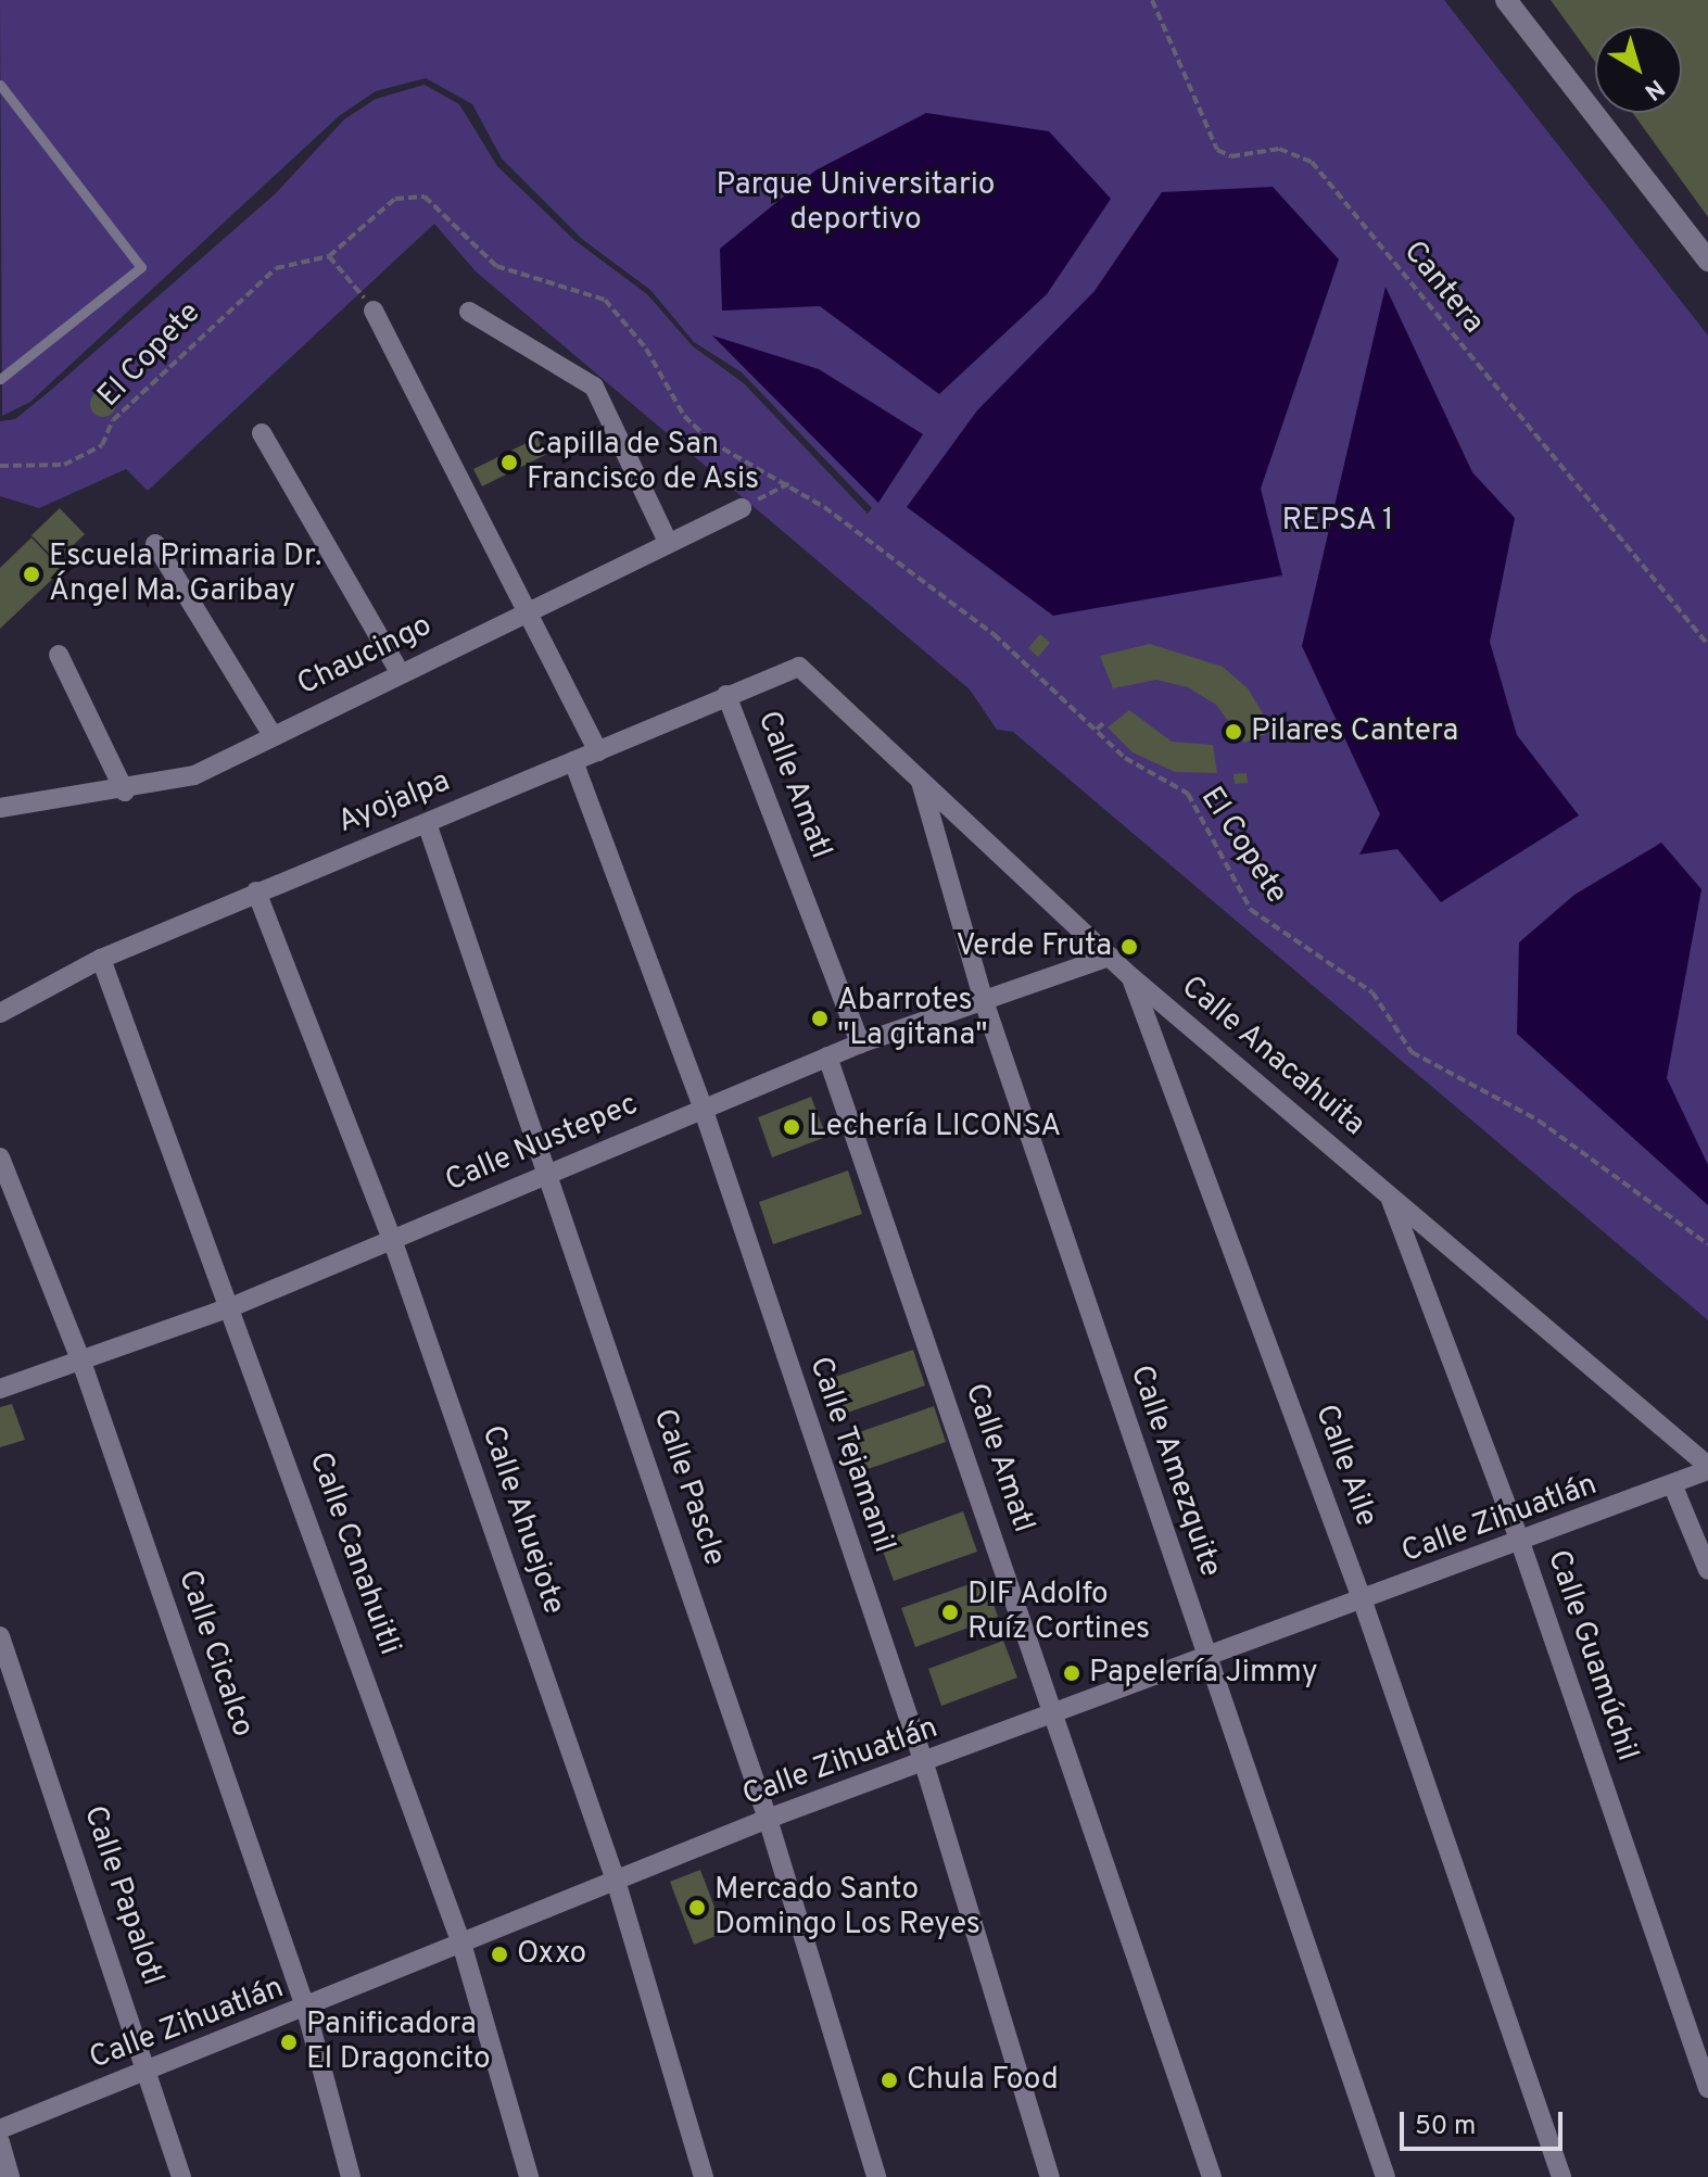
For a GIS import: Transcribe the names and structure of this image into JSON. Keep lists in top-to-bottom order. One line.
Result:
{"streets":{"street":["Chaucingo","Calle Amatl","Ayojalpa","Calle Anacahuita","Calle Nustepec","Calle Tejamanil","Calle Aile","Calle Amezquite","Calle Pascle","Calle Zihuatlán","Calle Ahuejote","Calle Canahuitli","Calle Cicalco","Calle Guamúchil","Calle Papalotl"],"path":["Cantera","El Copete"]},"crossings":[["Calle Amatl","Ayojalpa"],["Calle Amatl","Calle Nustepec"],["Calle Amatl","Calle Zihuatlán"],["Ayojalpa","Calle Anacahuita"],["Ayojalpa","Calle Tejamanil"],["Ayojalpa","Calle Pascle"],["Ayojalpa","Calle Ahuejote"],["Ayojalpa","Calle Canahuitli"],["Calle Anacahuita","Calle Nustepec"],["Calle Anacahuita","Calle Aile"],["Calle Anacahuita","Calle Amezquite"],["Calle Anacahuita","Calle Zihuatlán"],["Calle Anacahuita","Calle Guamúchil"],["Calle Nustepec","Calle Tejamanil"],["Calle Nustepec","Calle Amezquite"],["Calle Nustepec","Calle Pascle"],["Calle Nustepec","Calle Ahuejote"],["Calle Nustepec","Calle Canahuitli"],["Calle Nustepec","Calle Cicalco"],["Calle Tejamanil","Calle Zihuatlán"],["Calle Aile","Calle Zihuatlán"],["Calle Amezquite","Calle Zihuatlán"],["Calle Pascle","Calle Zihuatlán"],["Calle Zihuatlán","Calle Ahuejote"],["Calle Zihuatlán","Calle Canahuitli"],["Calle Zihuatlán","Calle Cicalco"],["Calle Zihuatlán","Calle Guamúchil"],["Calle Zihuatlán","Calle Papalotl"]],"parks":["Parque Universitario deportivo","REPSA 1"],"places":["Capilla de San Francisco de Asis","Escuela Primaria Dr. Ángel Ma. Garibay","Pilares Cantera","Verde Fruta","Abarrotes \"La gitana\"","Lechería LICONSA","DIF Adolfo Ruíz Cortines","Papelería Jimmy","Mercado Santo Domingo Los Reyes","Oxxo","Panificadora El Dragoncito","Chula Food"],"scale_bar":"50 m","north":"bottom right"}
